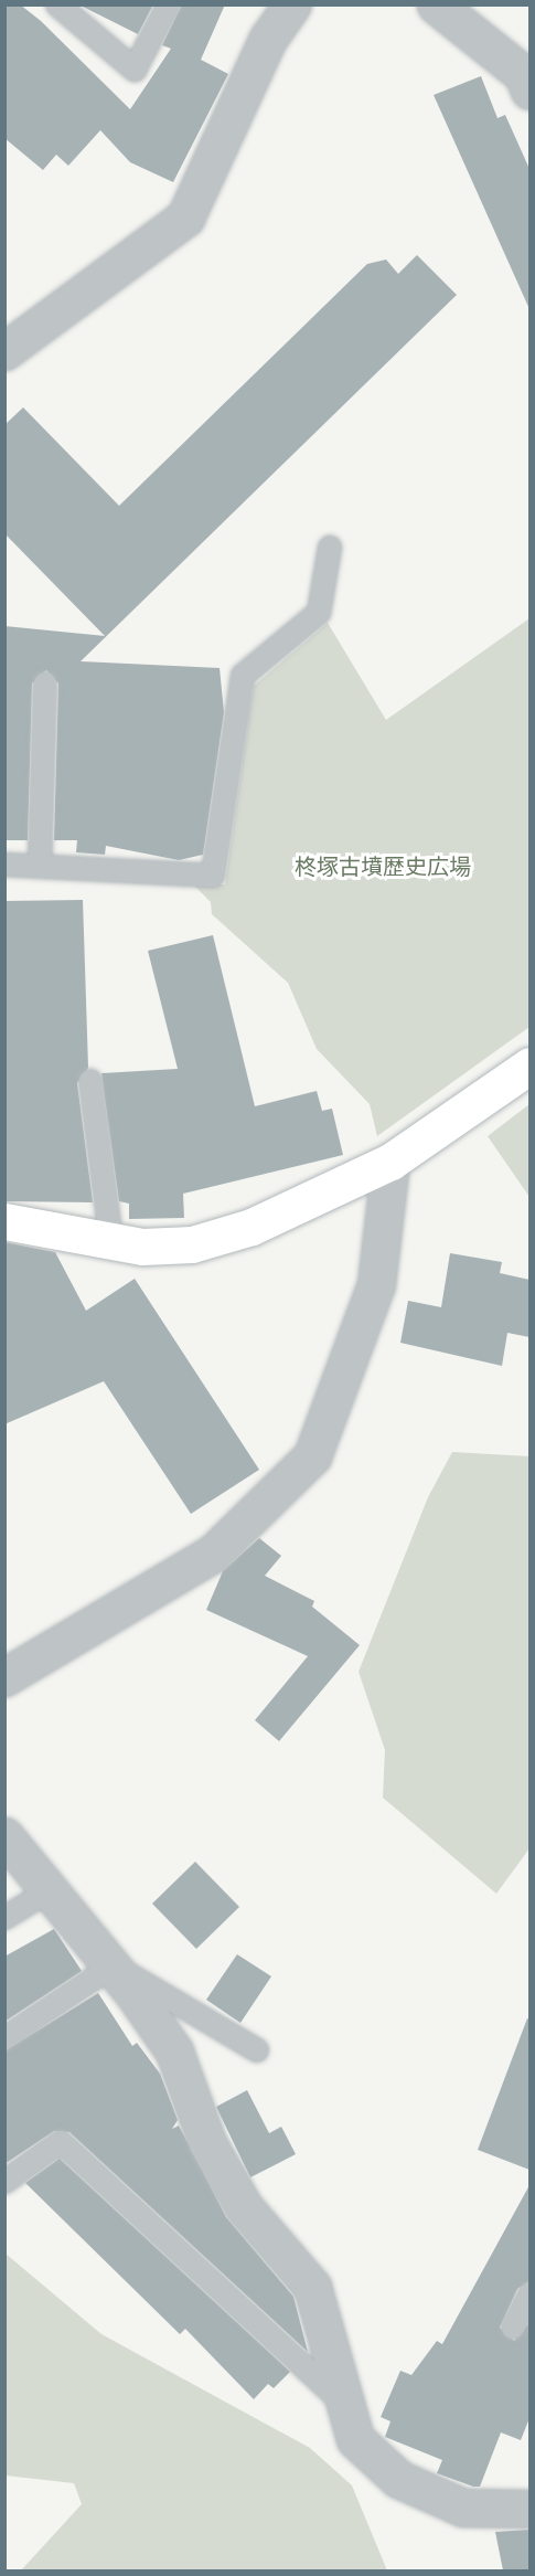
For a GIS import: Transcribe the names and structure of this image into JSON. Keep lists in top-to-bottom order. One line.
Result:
{"parks":["柊塚古墳歴史広場"]}
